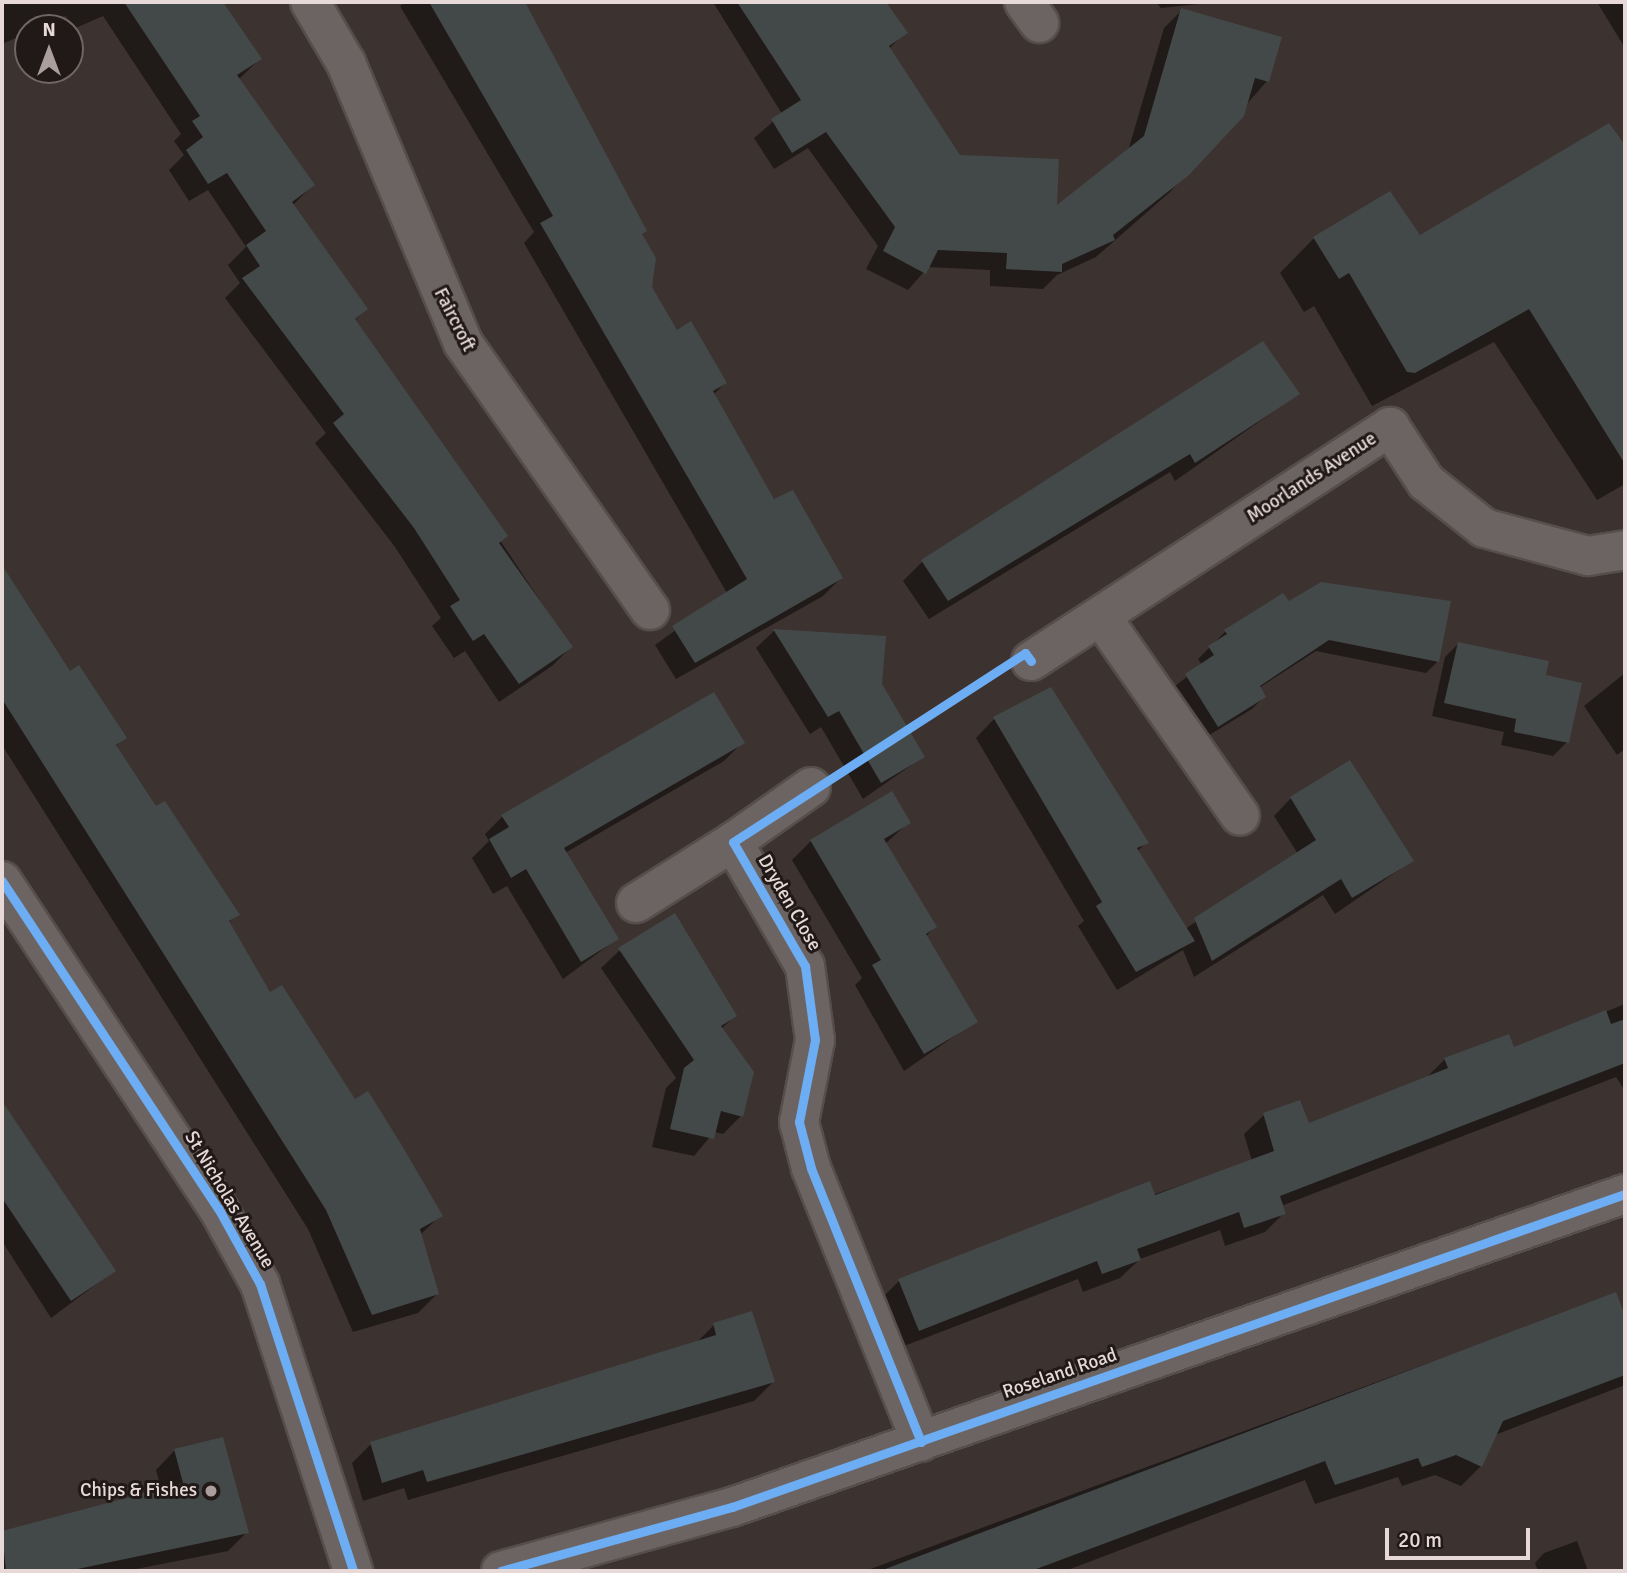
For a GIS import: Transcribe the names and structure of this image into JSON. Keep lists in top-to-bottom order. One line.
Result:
{"streets":{"street":["Faircroft","Moorlands Avenue","Dryden Close","St Nicholas Avenue","Roseland Road"]},"crossings":[["Dryden Close","Roseland Road"]],"places":["Chips & Fishes"],"scale_bar":"20 m","north":"top"}
